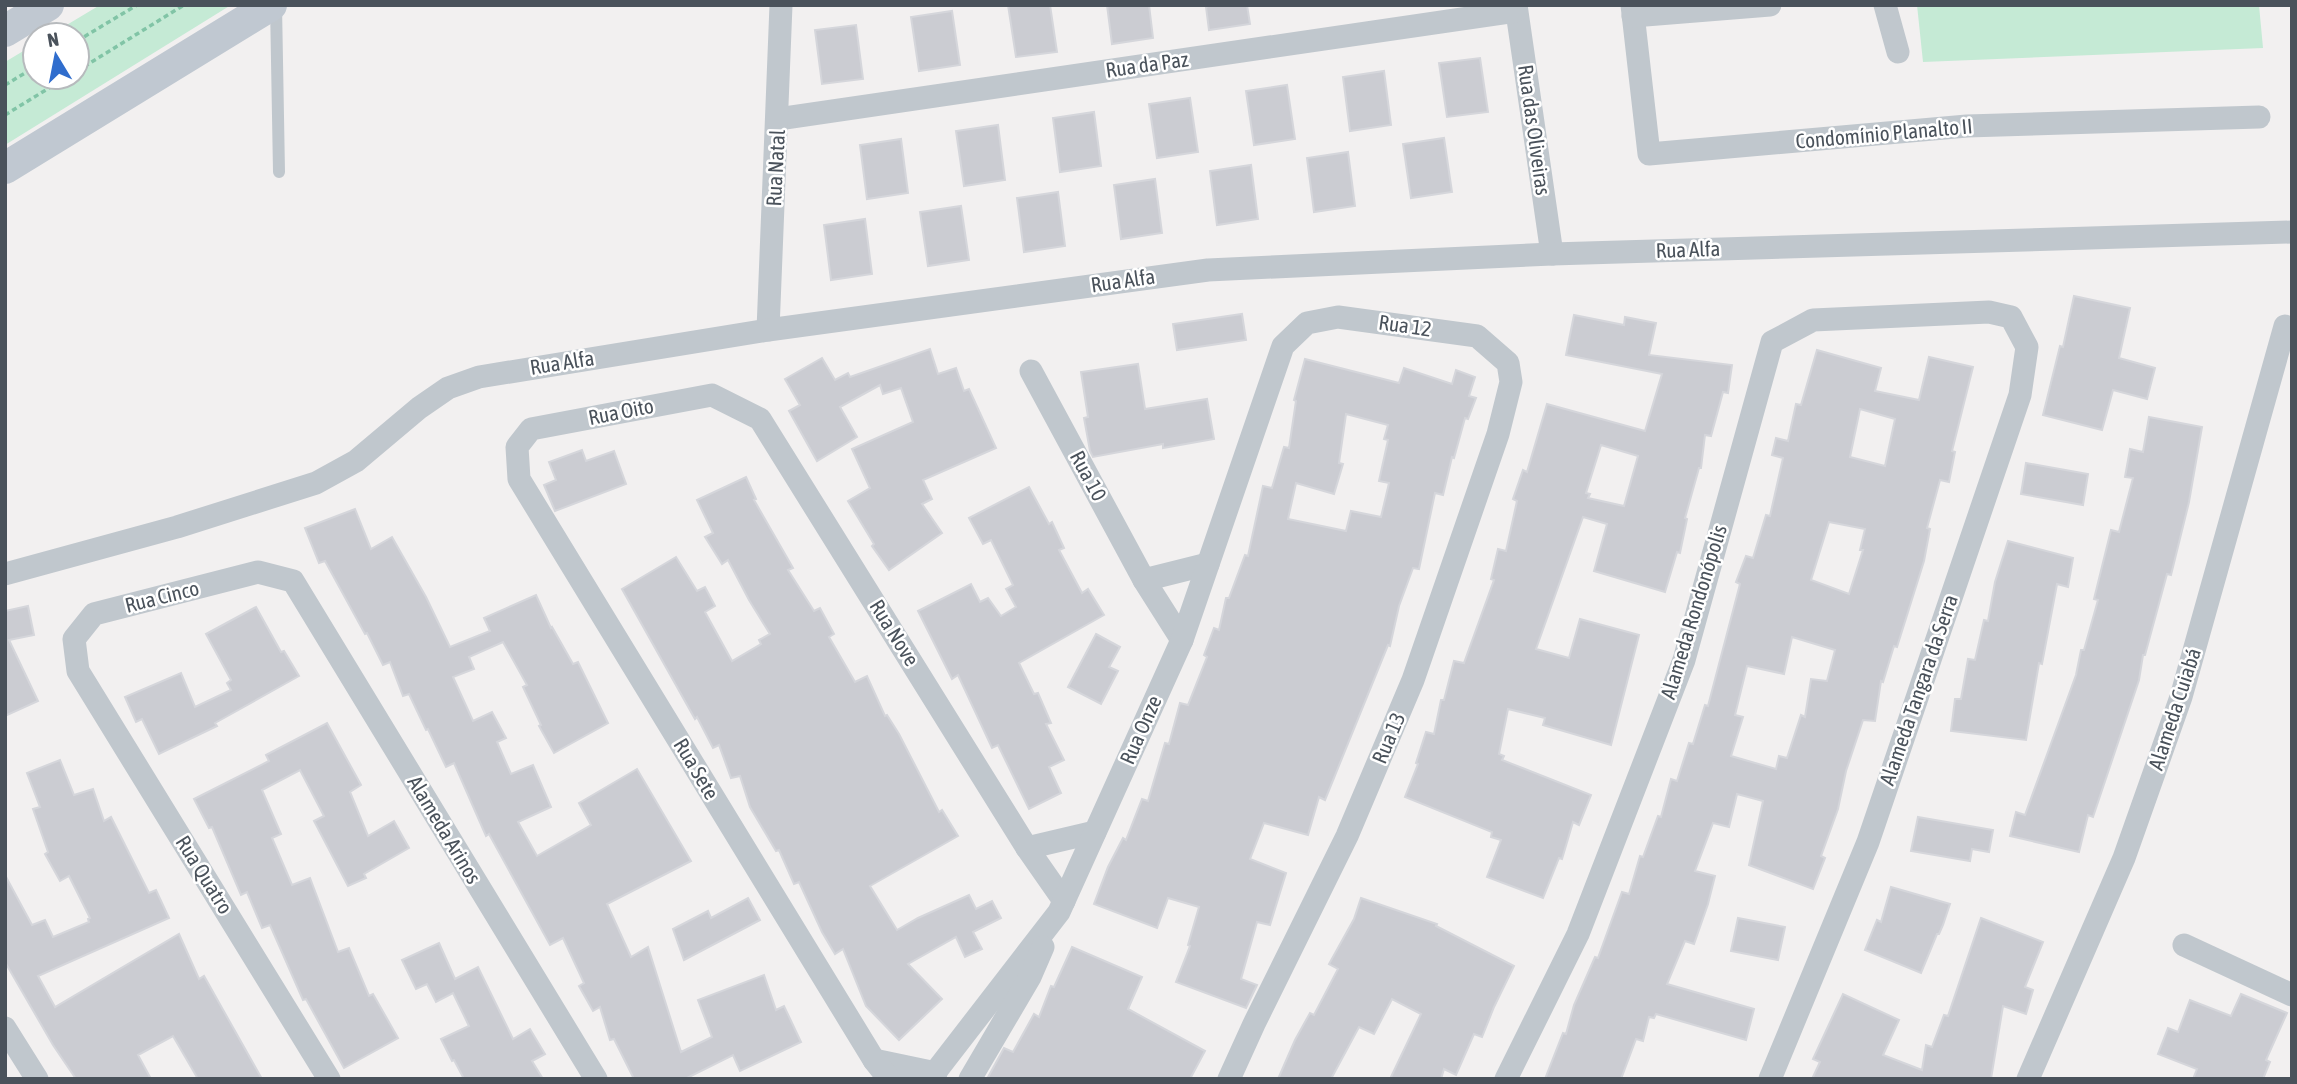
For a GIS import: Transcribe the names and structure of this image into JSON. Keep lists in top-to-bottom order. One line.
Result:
{"streets":{"street":["Rua da Paz","Rua das Oliveiras","Condomínio Planalto II","Rua Natal","Rua Alfa","Rua 12","Rua Oito","Rua 10","Rua Cinco","Alameda Rondonópolis","Rua Nove","Alameda Tangara da Serra","Alameda Cuiabá","Rua Onze","Rua 13","Rua Sete","Alameda Arinos","Rua Quatro"]},"crossings":[["Rua da Paz","Rua das Oliveiras"],["Rua da Paz","Rua Natal"],["Rua das Oliveiras","Rua Alfa"],["Rua Natal","Rua Alfa"],["Rua 12","Rua Onze"],["Rua 12","Rua 13"],["Rua Oito","Rua Nove"],["Rua Oito","Rua Sete"],["Rua 10","Rua Onze"],["Rua Cinco","Alameda Arinos"],["Rua Cinco","Rua Quatro"],["Alameda Rondonópolis","Alameda Tangara da Serra"],["Rua Nove","Rua Onze"]],"north":"top"}
